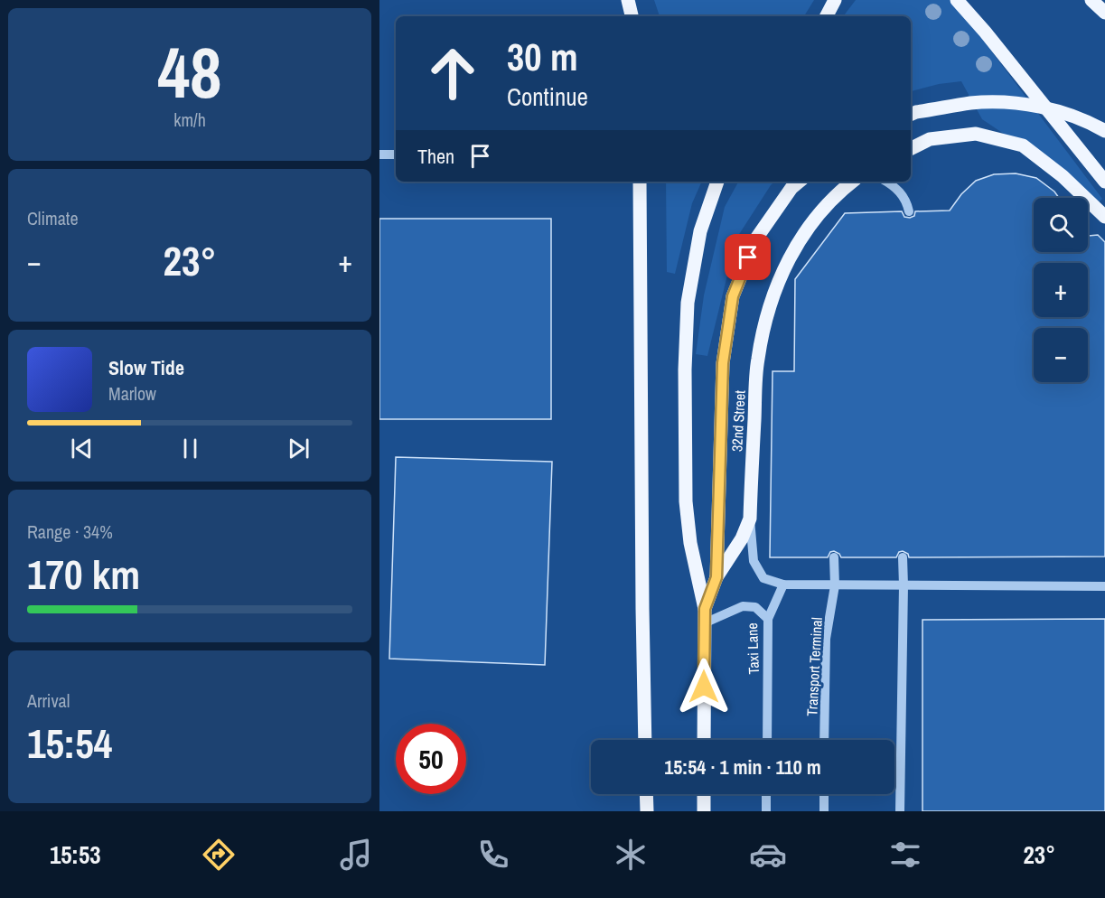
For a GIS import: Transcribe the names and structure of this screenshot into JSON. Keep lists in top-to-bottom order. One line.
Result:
{"streets":{"main road":["32nd Street"],"street":["Taxi Lane","Transport Terminal"]},"crossings":[["32nd Street","Taxi Lane"]],"page":{"tile":[["48","km/h"],"Climate",["Range · 34%","170 km"],["Arrival","15:54"]],"turn":["30 m","Continue"],"then":"Then","map_buttons":["+","−"],"heat":["−","23°","+"],"song":["Slow Tide","Marlow"],"limit":"50","trip":"15:54 · 1 min · 110 m","tabs":["15:53","23°"]}}
